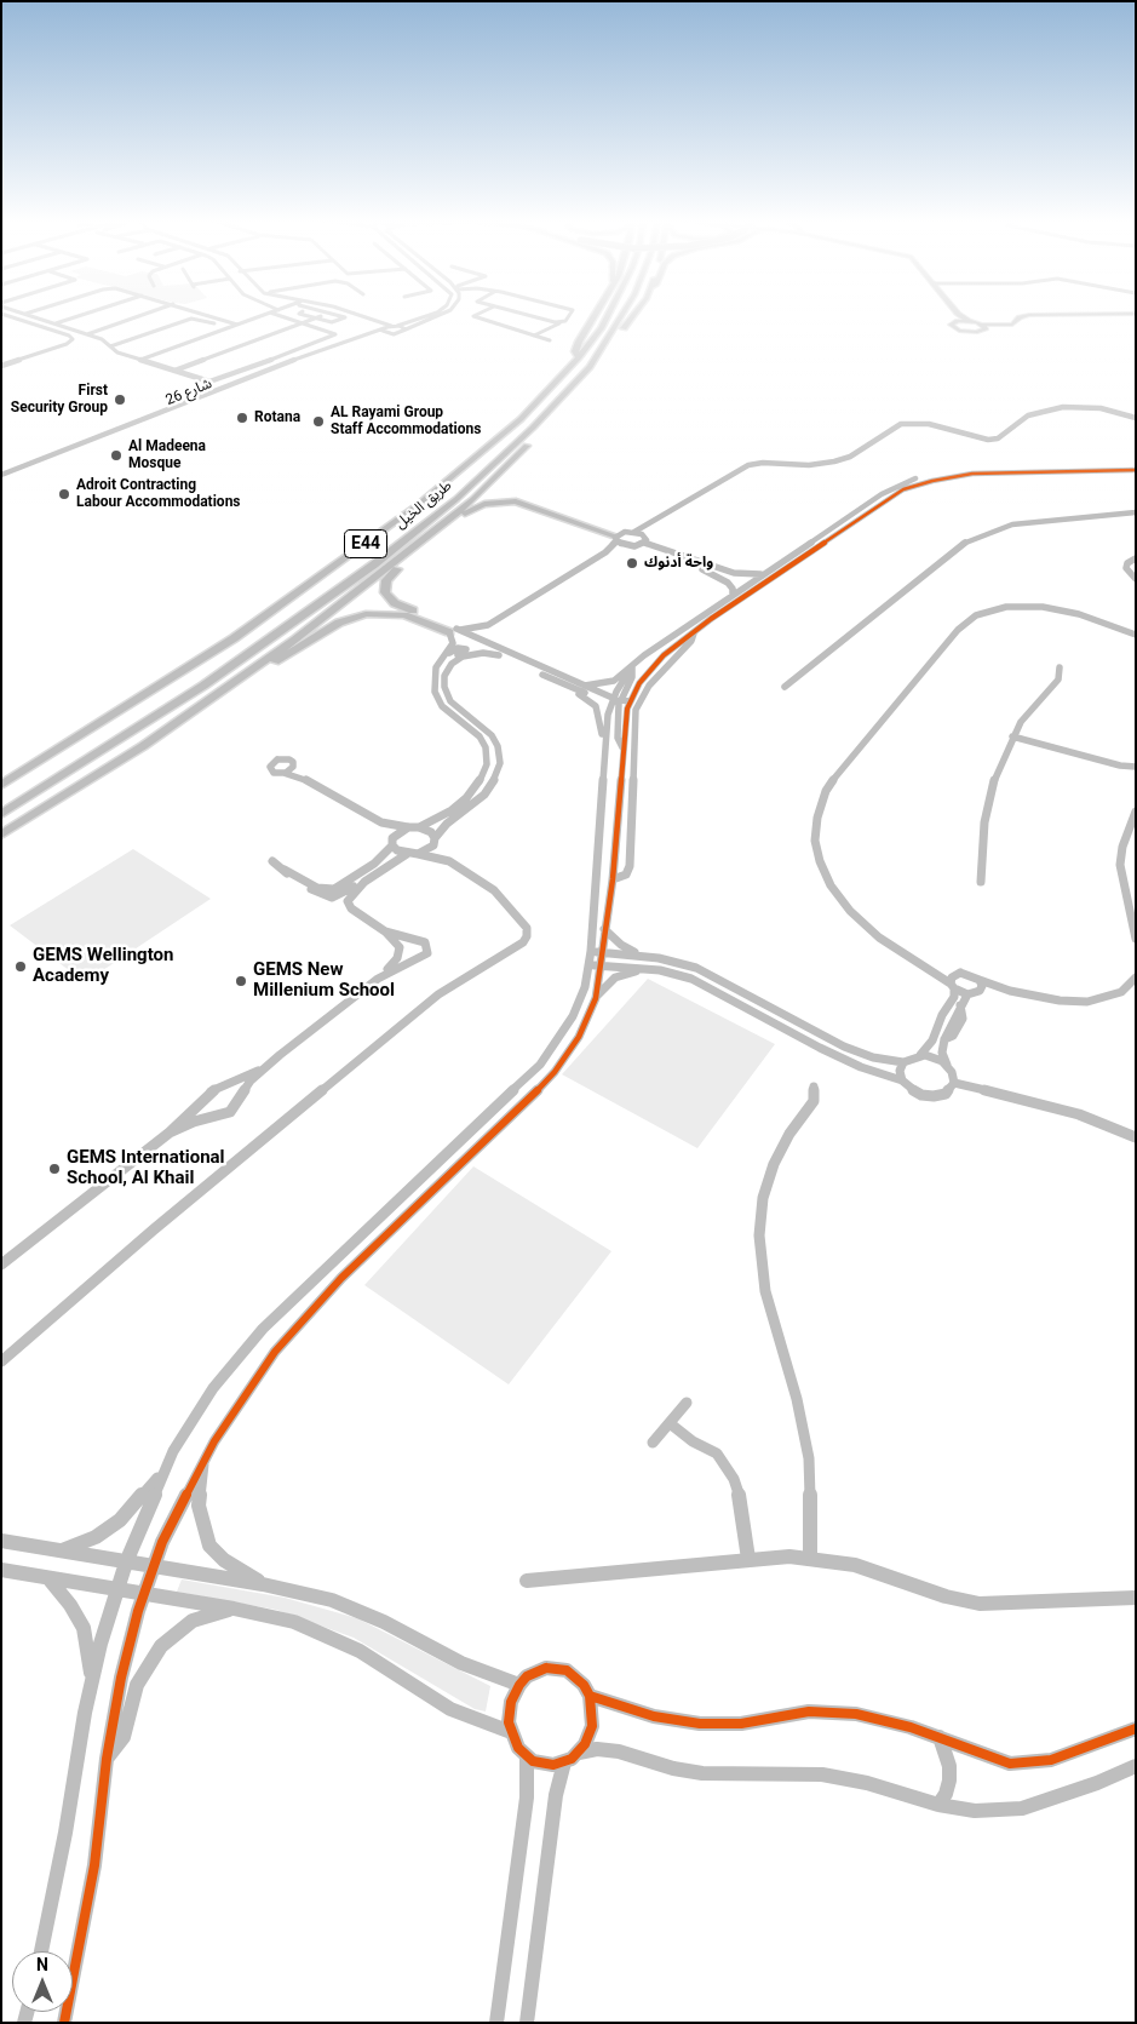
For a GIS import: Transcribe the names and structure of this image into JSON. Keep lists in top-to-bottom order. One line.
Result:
{"streets":{"highway":["طريق الخيل","E44"],"street":["شارع 26"]},"places":["First Security Group","Rotana","AL Rayami Group Staff Accommodations","Al Madeena Mosque","Adroit Contracting Labour Accommodations","واحة أدنوك","GEMS Wellington Academy","GEMS New Millenium School","GEMS International School, Al Khail"],"north":"top"}
